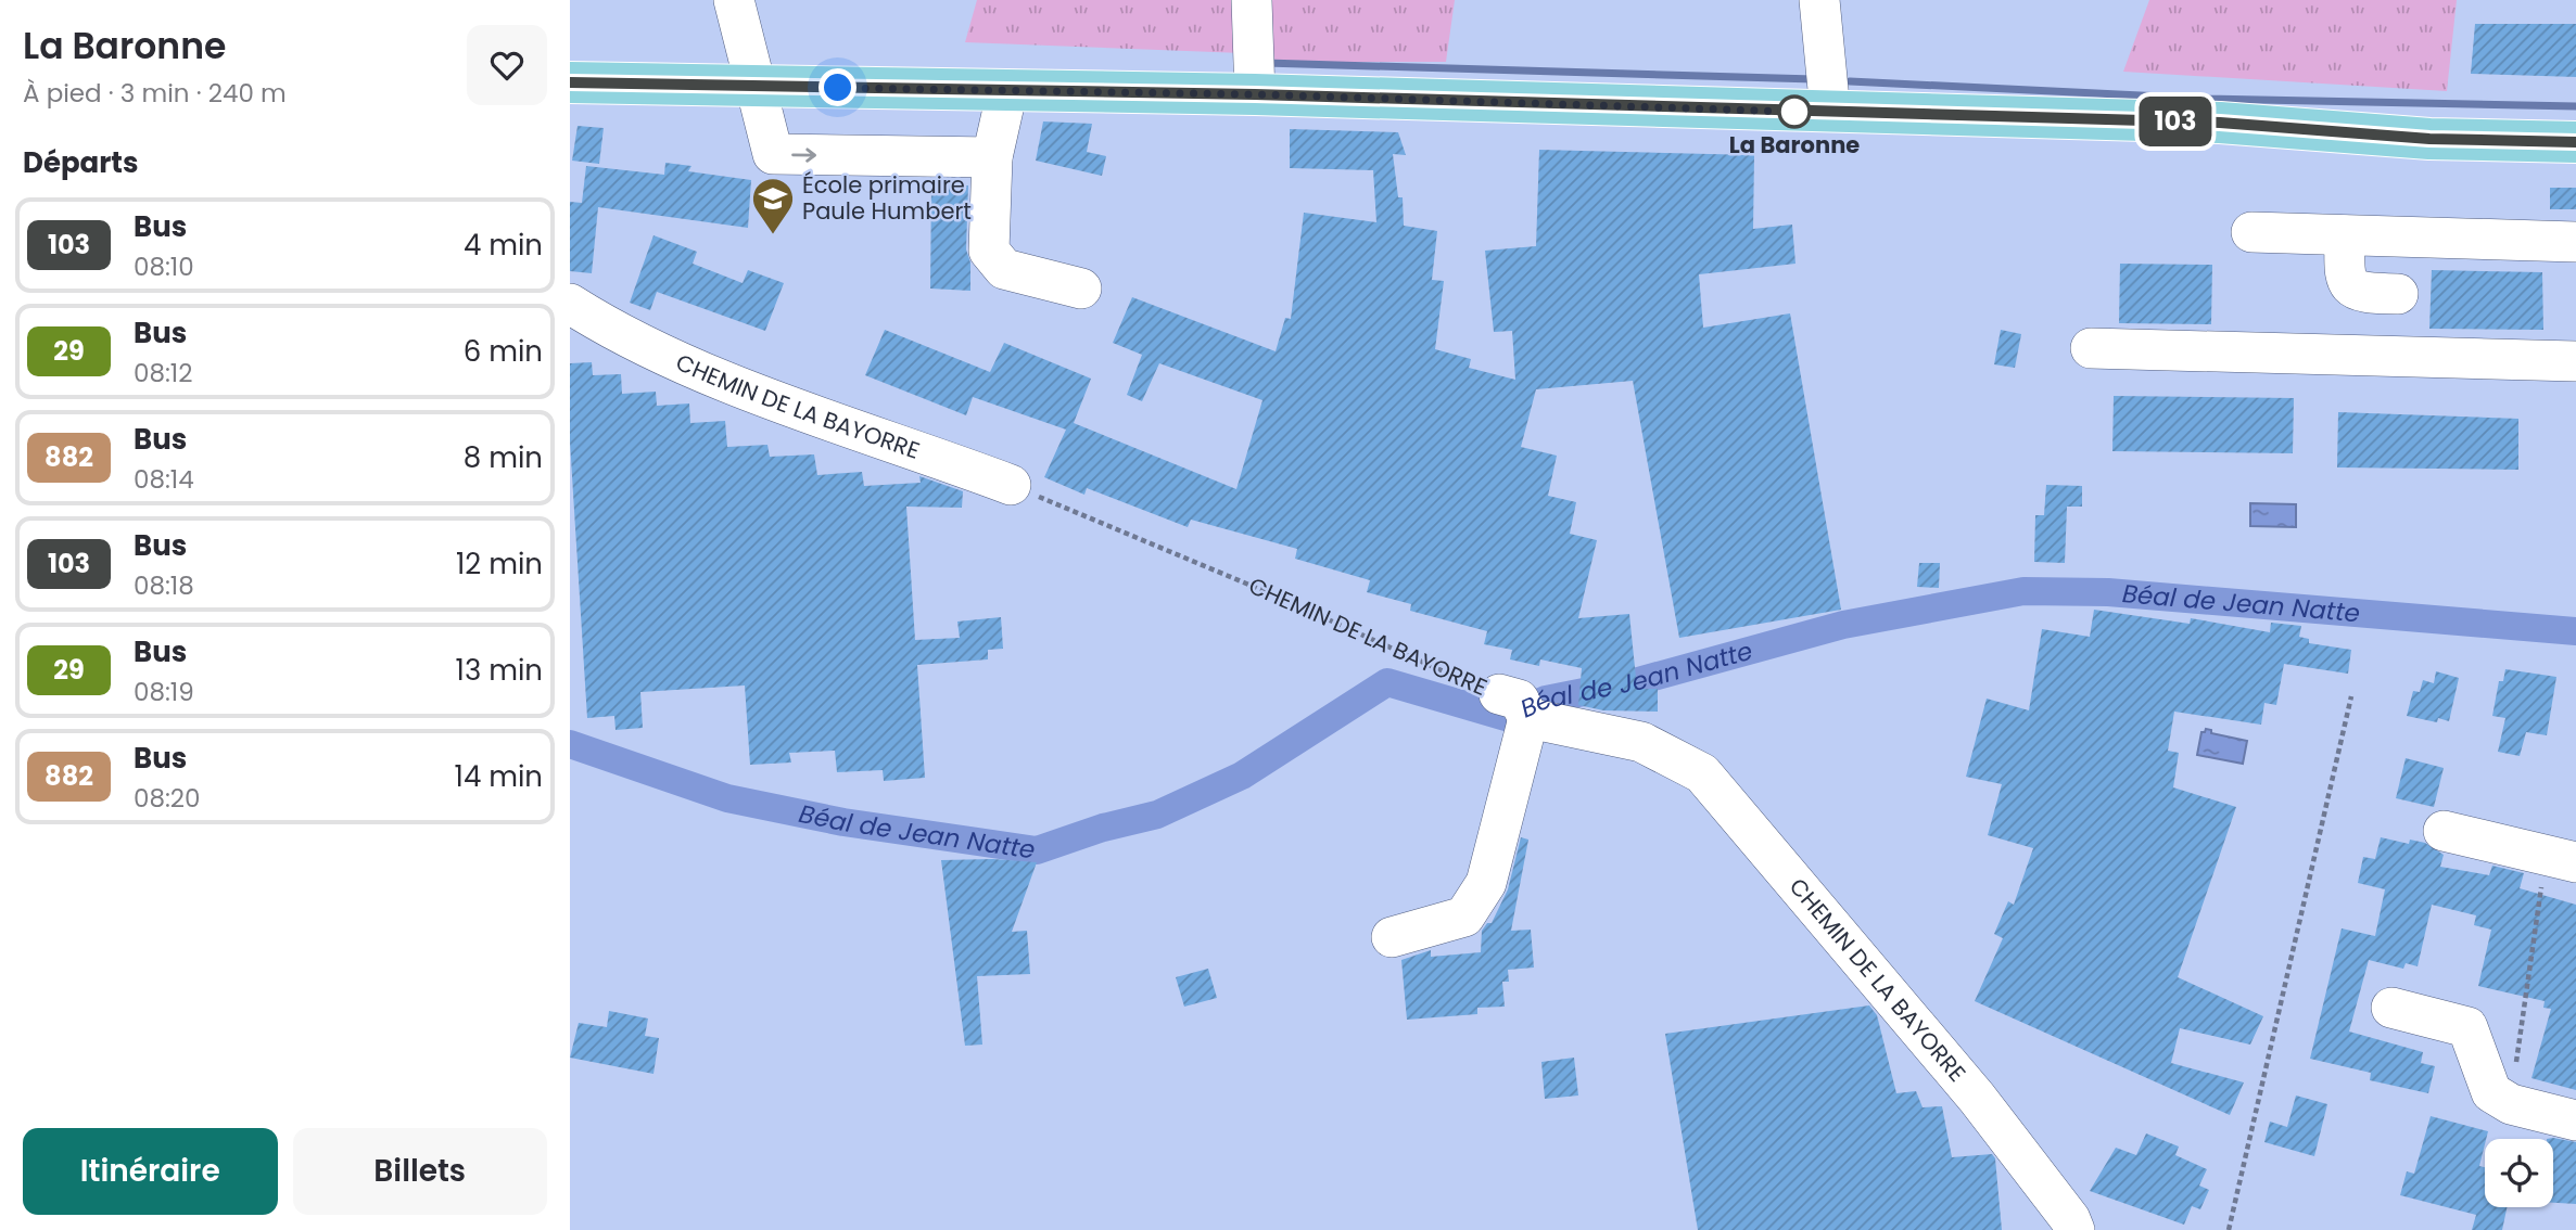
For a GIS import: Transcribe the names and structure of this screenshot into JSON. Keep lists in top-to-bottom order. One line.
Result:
{"streets":{"street":["CHEMIN DE LA BAYORRE"]},"water":["Béal de Jean Natte"],"places":{"other":["La Baronne"],"school or university":["École primaire Paule Humbert"]},"lines":["bus line 103"],"page":{"heading":[["La Baronne","À pied · 3 min · 240 m"],"Départs"],"on_map":"103","list":[{"mark":"103","name":"Bus","note":"08:10","value":"4 min"},{"mark":"29","name":"Bus","note":"08:12","value":"6 min"},{"mark":"882","name":"Bus","note":"08:14","value":"8 min"},{"mark":"103","name":"Bus","note":"08:18","value":"12 min"},{"mark":"29","name":"Bus","note":"08:19","value":"13 min"},{"mark":"882","name":"Bus","note":"08:20","value":"14 min"}],"buttons":["Itinéraire","Billets"]}}
